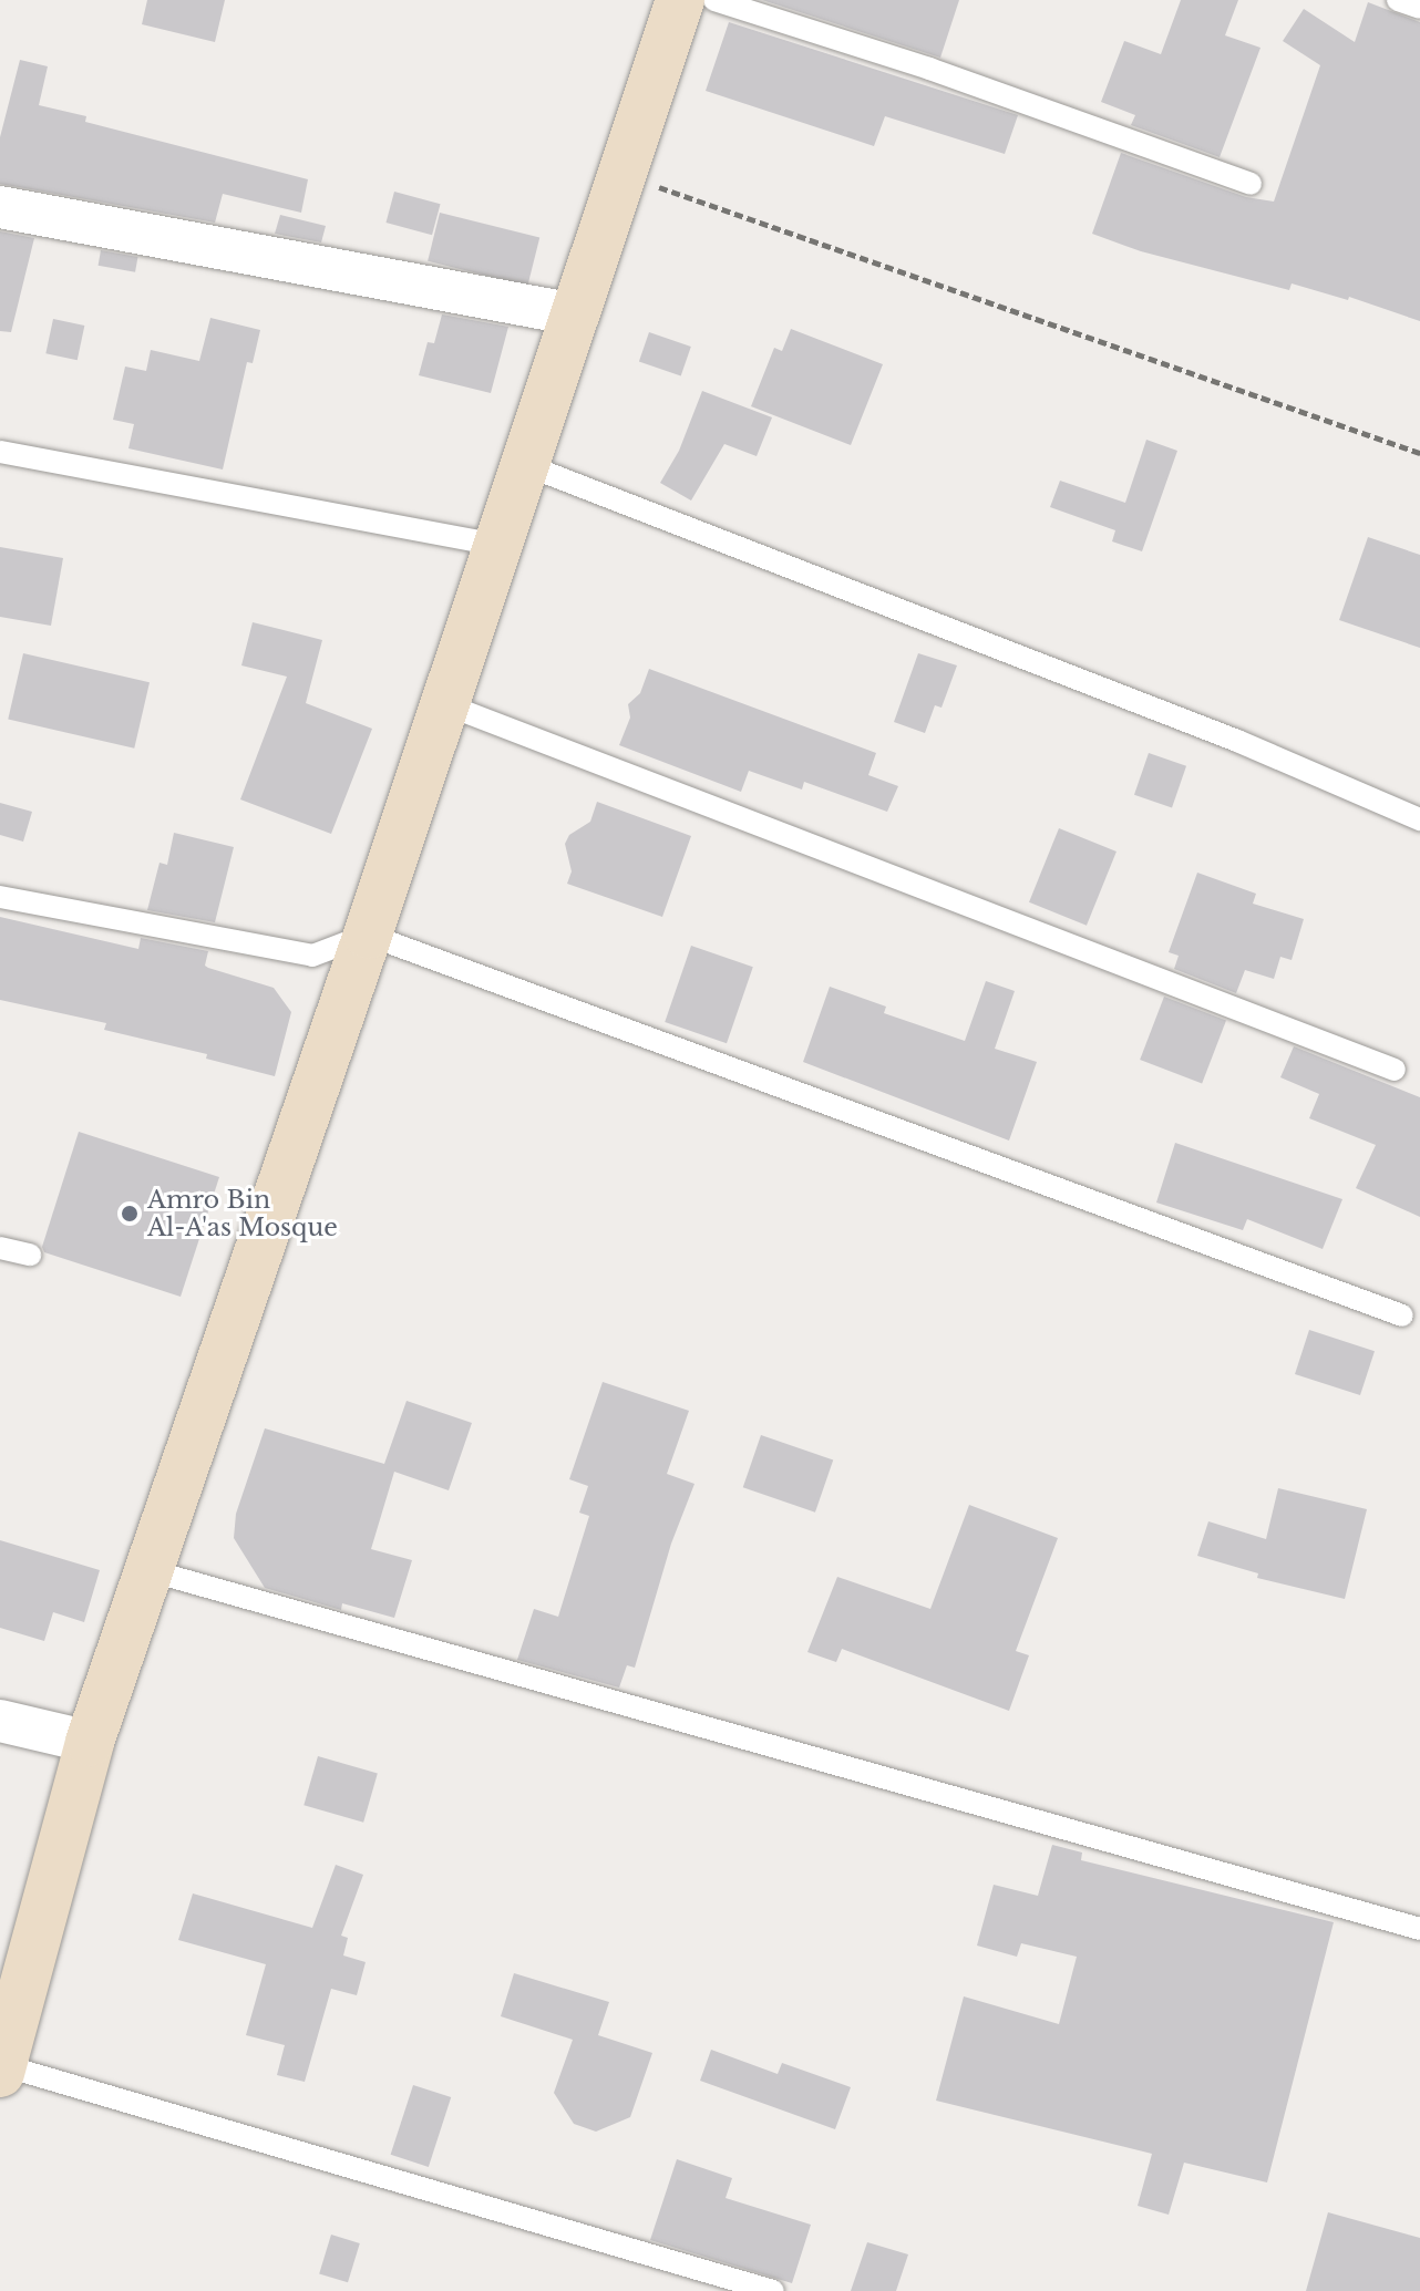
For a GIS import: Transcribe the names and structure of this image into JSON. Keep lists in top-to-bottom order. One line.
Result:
{"places":["Amro Bin Al-A'as Mosque"]}
